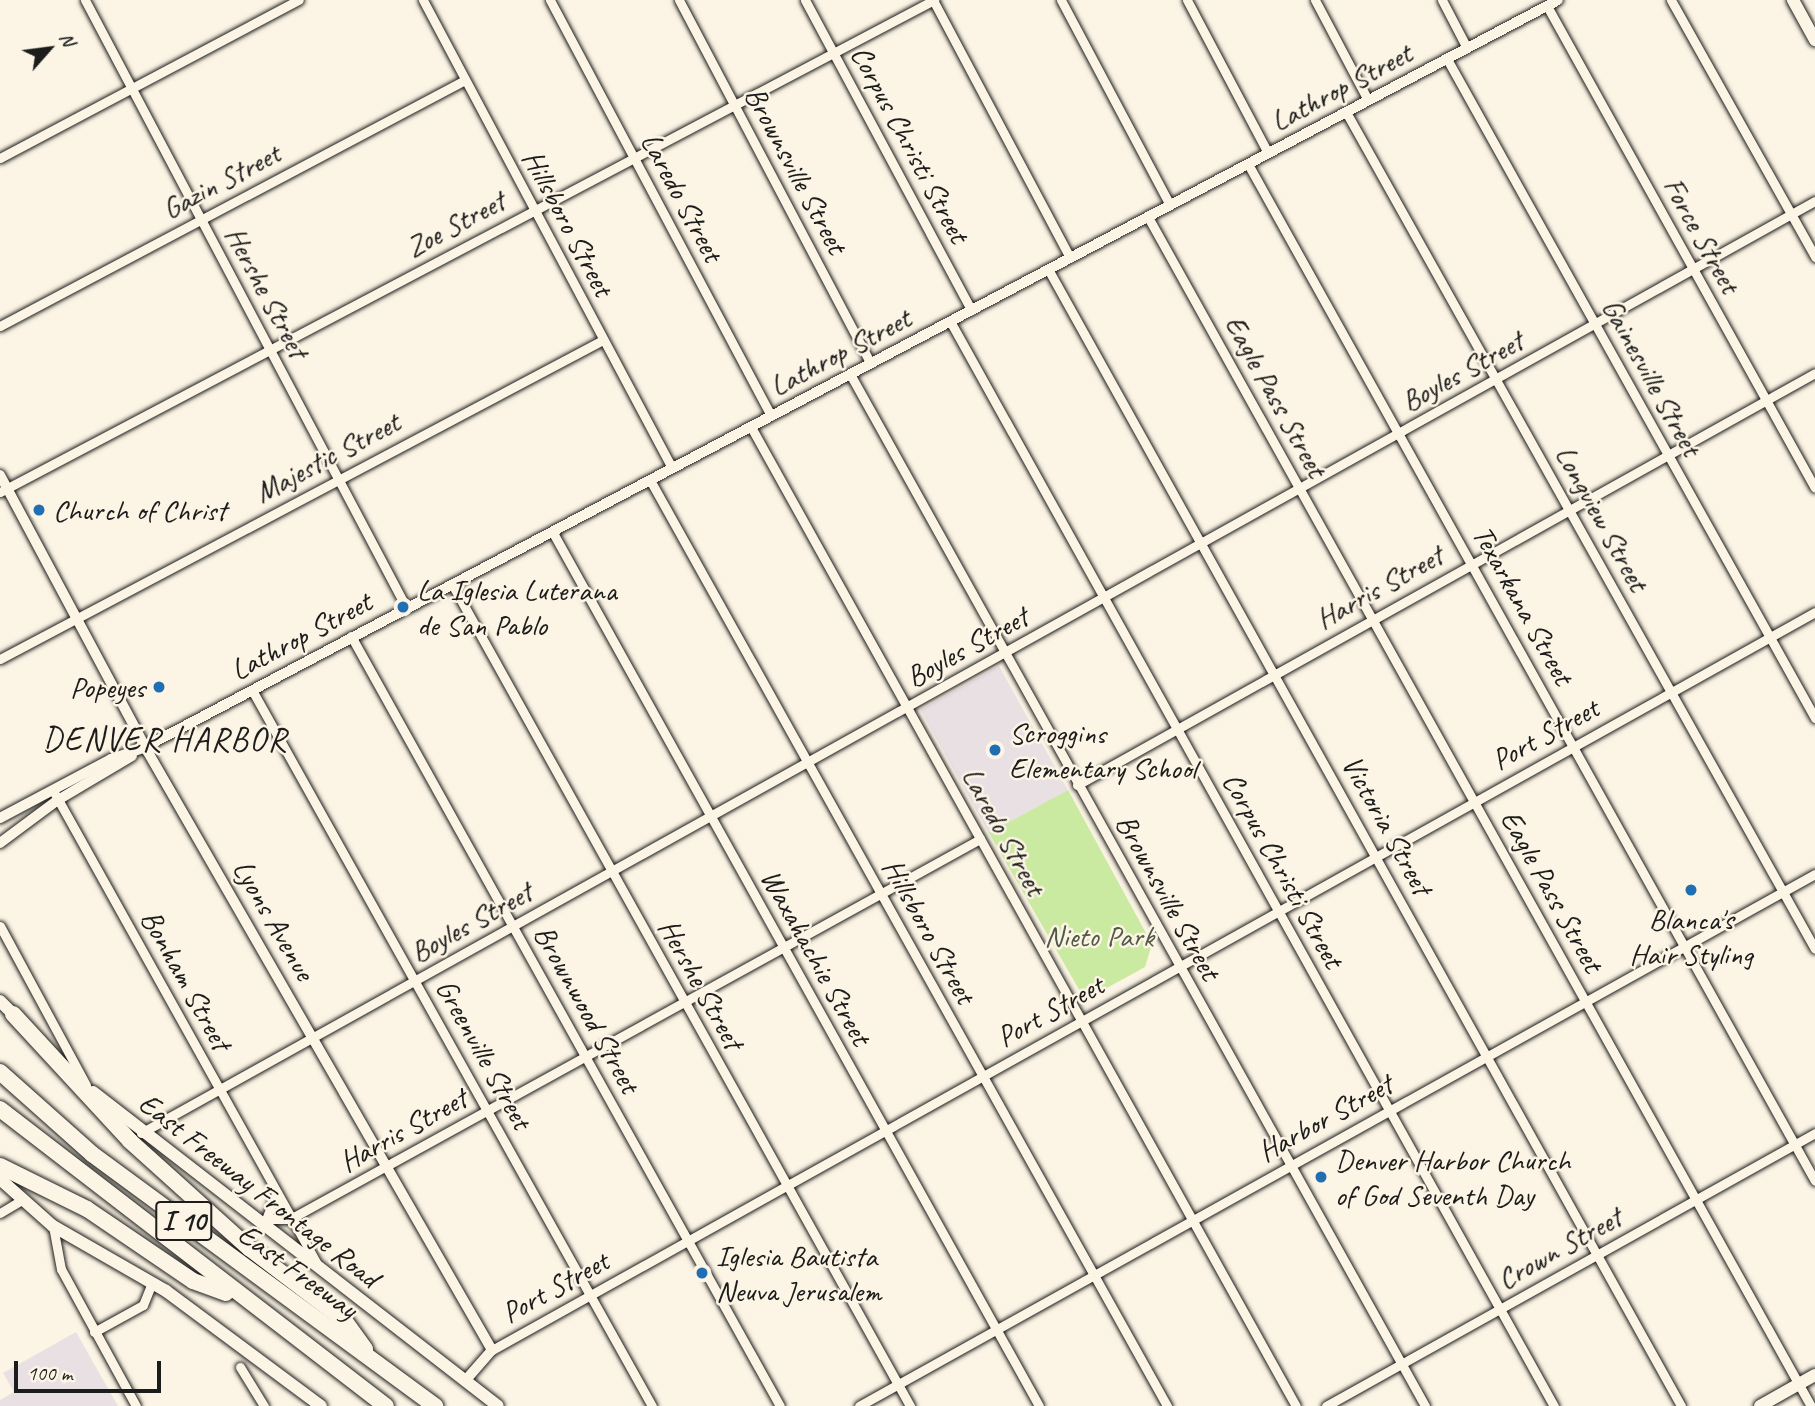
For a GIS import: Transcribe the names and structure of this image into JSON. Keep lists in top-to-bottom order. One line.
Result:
{"streets":{"highway":["I 10","East Freeway"],"main road":["East Freeway Frontage Road"],"street":["Lathrop Street","Corpus Christi Street","Brownsville Street","Gazin Street","Laredo Street","Hillsboro Street","Zoe Street","Force Street","Hershe Street","Boyles Street","Gainesville Street","Eagle Pass Street","Majestic Street","Longview Street","Harris Street","Texarkana Street","Port Street","Victoria Street","Lyons Avenue","Waxahachie Street","Bonham Street","Brownwood Street","Greenville Street","Harbor Street","Crown Street"]},"crossings":[["Lathrop Street","Corpus Christi Street"],["Lathrop Street","Brownsville Street"],["Lathrop Street","Laredo Street"],["Lathrop Street","Hillsboro Street"],["Lathrop Street","Force Street"],["Lathrop Street","Hershe Street"],["Lathrop Street","Gainesville Street"],["Lathrop Street","Eagle Pass Street"],["Lathrop Street","Longview Street"],["Lathrop Street","Texarkana Street"],["Lathrop Street","Victoria Street"],["Lathrop Street","Lyons Avenue"],["Lathrop Street","Waxahachie Street"],["Lathrop Street","Bonham Street"],["Lathrop Street","Brownwood Street"],["Lathrop Street","Greenville Street"],["Corpus Christi Street","Zoe Street"],["Corpus Christi Street","Boyles Street"],["Corpus Christi Street","Harris Street"],["Corpus Christi Street","Port Street"],["Corpus Christi Street","Harbor Street"],["Corpus Christi Street","Crown Street"],["Brownsville Street","Zoe Street"],["Brownsville Street","Boyles Street"],["Brownsville Street","Harris Street"],["Brownsville Street","Port Street"],["Brownsville Street","Harbor Street"],["Brownsville Street","Crown Street"],["Gazin Street","Hillsboro Street"],["Gazin Street","Hershe Street"],["Laredo Street","Zoe Street"],["Laredo Street","Boyles Street"],["Laredo Street","Harris Street"],["Laredo Street","Port Street"],["Laredo Street","Harbor Street"],["Hillsboro Street","Zoe Street"],["Hillsboro Street","Boyles Street"],["Hillsboro Street","Majestic Street"],["Hillsboro Street","Harris Street"],["Hillsboro Street","Port Street"],["Hillsboro Street","Harbor Street"],["Zoe Street","Hershe Street"],["Zoe Street","Lyons Avenue"],["Force Street","Boyles Street"],["Force Street","Harris Street"],["Hershe Street","Boyles Street"],["Hershe Street","Majestic Street"],["Hershe Street","Harris Street"],["Hershe Street","Port Street"],["Hershe Street","Harbor Street"],["Boyles Street","Gainesville Street"],["Boyles Street","Eagle Pass Street"],["Boyles Street","Longview Street"],["Boyles Street","Texarkana Street"],["Boyles Street","Victoria Street"],["Boyles Street","Lyons Avenue"],["Boyles Street","Waxahachie Street"],["Boyles Street","Bonham Street"],["Boyles Street","Brownwood Street"],["Boyles Street","Greenville Street"],["Boyles Street","East Freeway Frontage Road"],["Gainesville Street","Harris Street"],["Gainesville Street","Port Street"],["Eagle Pass Street","Harris Street"],["Eagle Pass Street","Port Street"],["Eagle Pass Street","Harbor Street"],["Eagle Pass Street","Crown Street"],["Majestic Street","Lyons Avenue"],["Longview Street","Harris Street"],["Longview Street","Port Street"],["Longview Street","Harbor Street"],["Harris Street","Texarkana Street"],["Harris Street","Victoria Street"],["Harris Street","Lyons Avenue"],["Harris Street","Waxahachie Street"],["Harris Street","Bonham Street"],["Harris Street","Brownwood Street"],["Harris Street","Greenville Street"],["Texarkana Street","Port Street"],["Texarkana Street","Harbor Street"],["Texarkana Street","Crown Street"],["Port Street","Victoria Street"],["Port Street","Lyons Avenue"],["Port Street","Waxahachie Street"],["Port Street","Brownwood Street"],["Port Street","Greenville Street"],["Victoria Street","Harbor Street"],["Victoria Street","Crown Street"],["Waxahachie Street","Harbor Street"],["Bonham Street","East Freeway Frontage Road"]],"districts":["DENVER HARBOR"],"parks":["Nieto Park"],"places":["Church of Christ","La Iglesia Luterana de San Pablo","Popeyes","Scroggins Elementary School","Blanca's Hair Styling","Denver Harbor Church of God Seventh Day","Iglesia Bautista Neuva Jerusalem"],"scale_bar":"100 m","north":"top right"}
